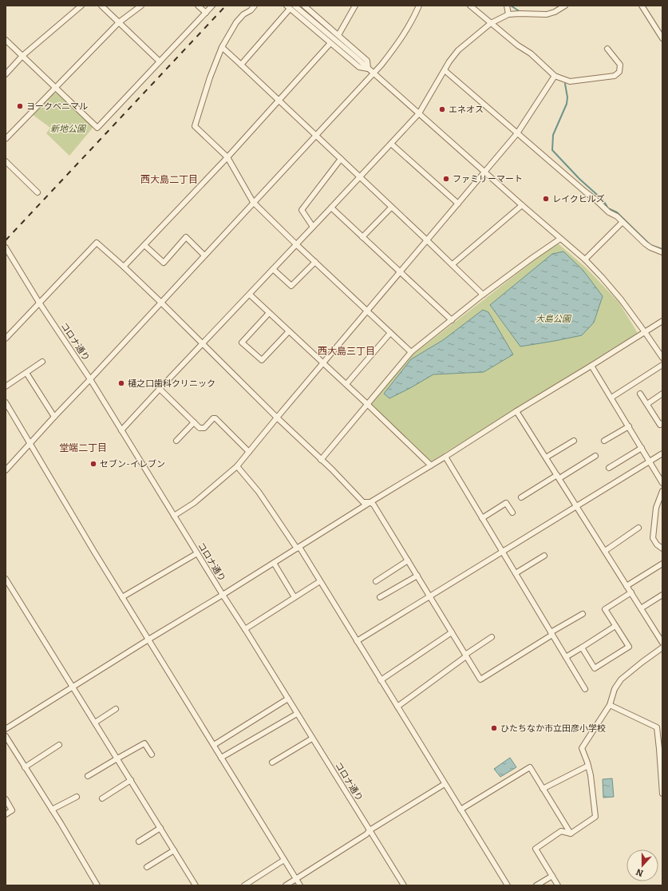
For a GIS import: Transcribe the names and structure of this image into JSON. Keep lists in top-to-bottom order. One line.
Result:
{"streets":{"street":["コロナ通り"]},"districts":["西大島二丁目","西大島三丁目","堂端二丁目"],"parks":["新地公園","大島公園"],"places":["ヨークベニマル","エネオス","ファミリーマート","レイクヒルズ","樋之口歯科クリニック","セブン-イレブン","ひたちなか市立田彦小学校"],"north":"bottom"}
